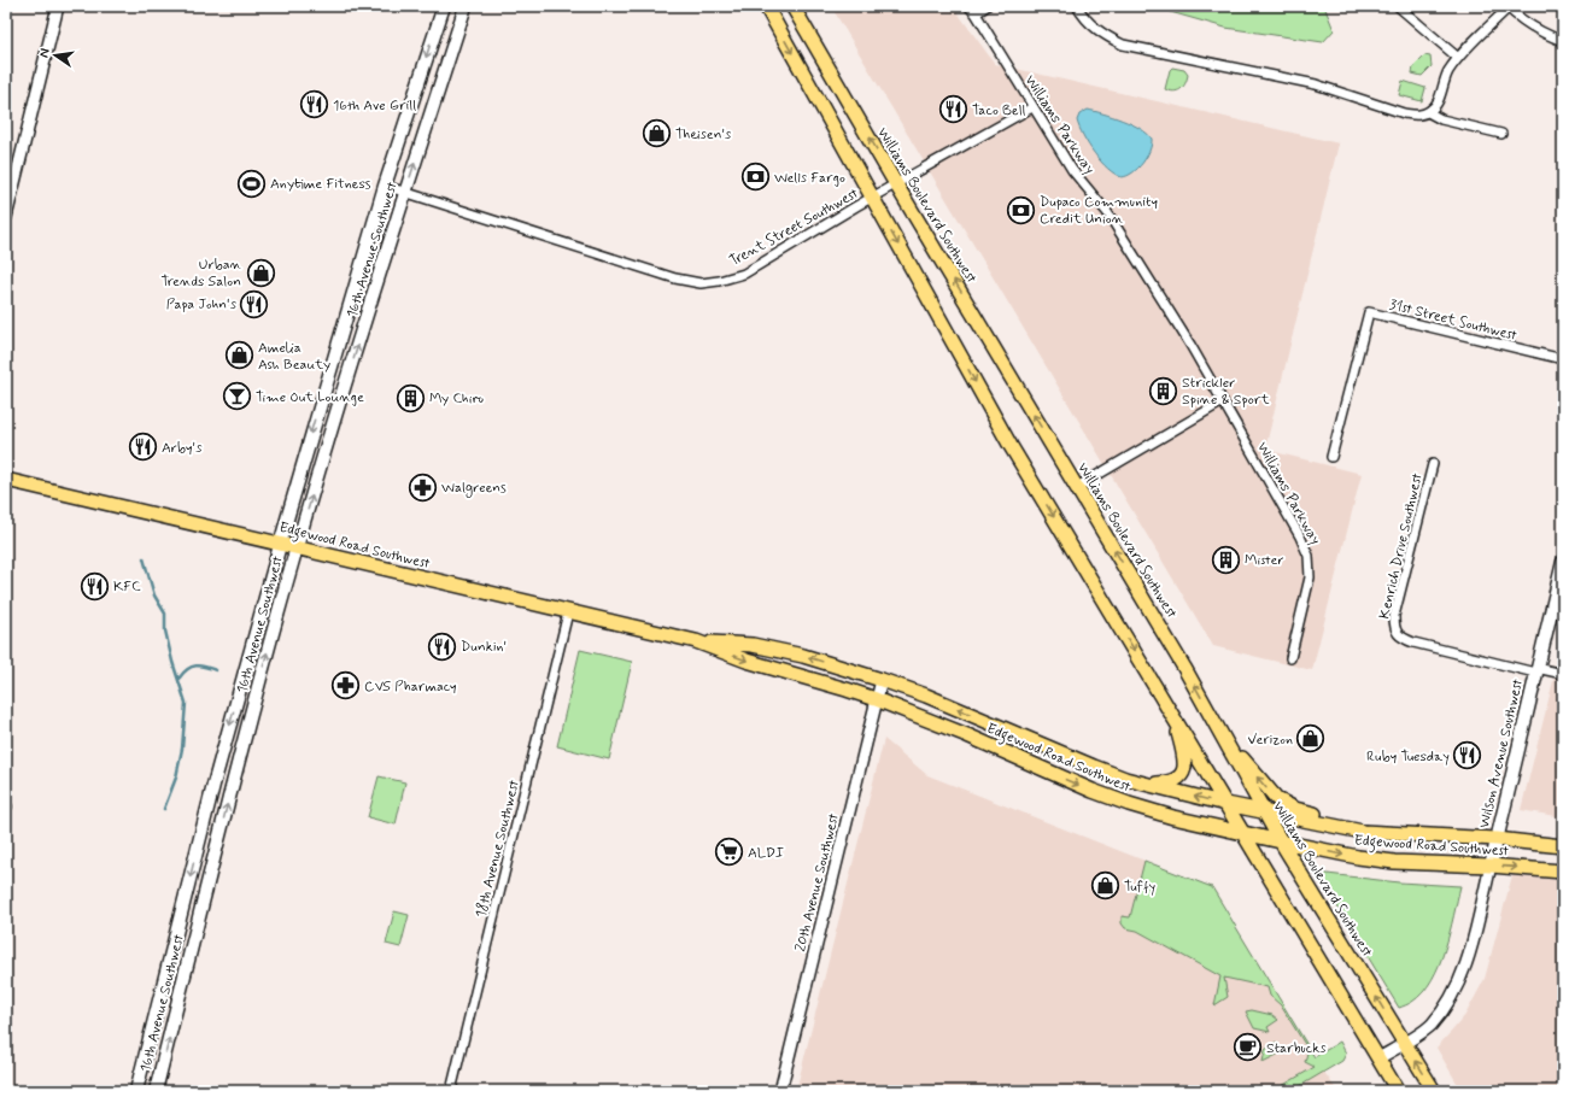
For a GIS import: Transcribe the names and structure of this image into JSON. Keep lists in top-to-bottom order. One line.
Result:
{"streets":{"main road":["Williams Boulevard Southwest","16th Avenue Southwest","Edgewood Road Southwest","Wilson Avenue Southwest"],"street":["Williams Parkway","Trent Street Southwest","31st Street Southwest","Kenrich Drive Southwest","18th Avenue Southwest","20th Avenue Southwest"]},"crossings":[["Williams Parkway","Trent Street Southwest"],["Williams Boulevard Southwest","Trent Street Southwest"],["Williams Boulevard Southwest","Edgewood Road Southwest"],["Williams Boulevard Southwest","Wilson Avenue Southwest"],["Trent Street Southwest","16th Avenue Southwest"],["16th Avenue Southwest","Edgewood Road Southwest"],["Edgewood Road Southwest","Wilson Avenue Southwest"],["Edgewood Road Southwest","18th Avenue Southwest"],["Edgewood Road Southwest","20th Avenue Southwest"],["Kenrich Drive Southwest","Wilson Avenue Southwest"]],"places":{"restaurant":["16th Ave Grill","Taco Bell","Papa John's","Arby's","KFC","Dunkin'","Ruby Tuesday"],"shop":["Theisen's","Urban Trends Salon","Amelia Ash Beauty","Verizon","Tuffy"],"bank":["Wells Fargo","Dupaco Community Credit Union"],"sports":["Anytime Fitness"],"building":["Strickler Spine & Sport","My Chiro","Mister"],"bar":["Time Out Lounge"],"pharmacy":["Walgreens","CVS Pharmacy"],"supermarket":["ALDI"],"cafe":["Starbucks"]},"north":"left"}
